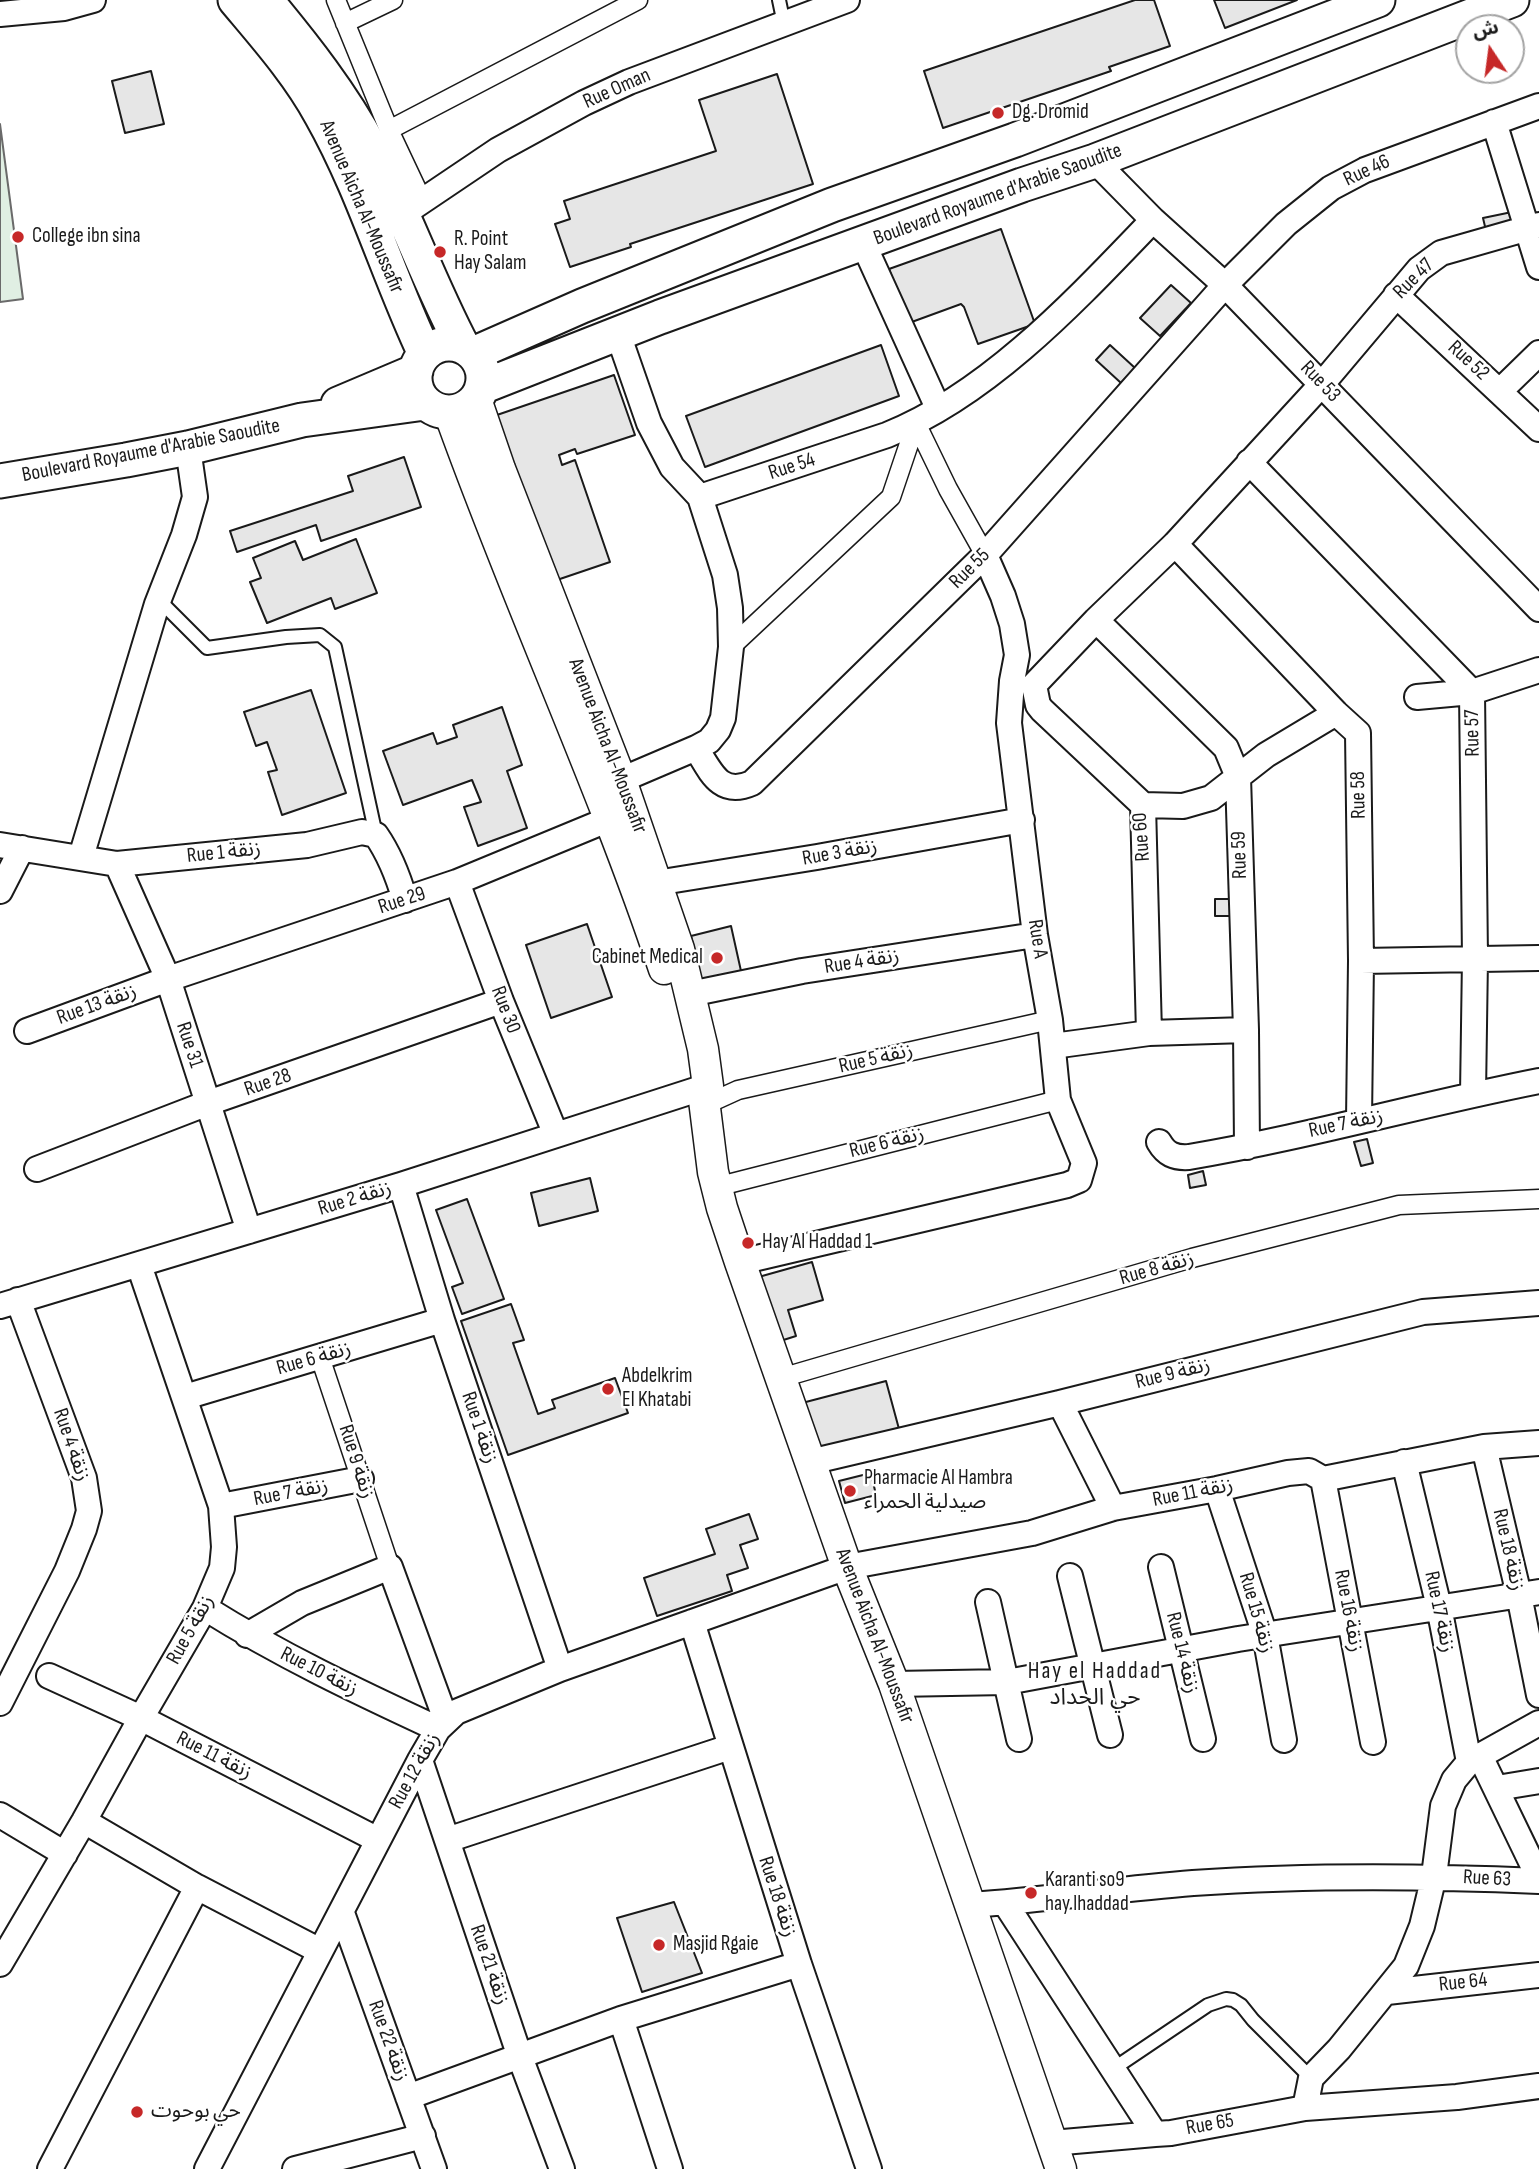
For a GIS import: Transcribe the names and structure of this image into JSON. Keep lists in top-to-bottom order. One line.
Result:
{"streets":{"main road":["Boulevard Royaume d'Arabie Saoudite","Avenue Aicha Al-Moussafir"],"street":["Rue Oman","Rue 46","Rue 47","Rue 52","Rue 53","Rue 54","Rue 55","Rue 57","Rue 58","Rue 60","Rue 1 زنقة","Rue 3 زنقة","Rue 59","Rue 29","Rue A","Rue 4 زنقة","Rue 13 زنقة","Rue 30","Rue 31","Rue 5 زنقة","Rue 28","Rue 7 زنقة","Rue 6 زنقة","Rue 2 زنقة","Rue 8 زنقة","Rue 9 زنقة","Rue 11 زنقة","Rue 18 زنقة","Rue 16 زنقة","Rue 17 زنقة","Rue 15 زنقة","Rue 14 زنقة","Rue 10 زنقة","Rue 12 زنقة","Rue 63","Rue 21 زنقة","Rue 64","Rue 22 زنقة","Rue 65"]},"crossings":[["Rue Oman","Avenue Aicha Al-Moussafir"],["Rue 46","Rue 53"],["Rue 46","Rue 55"],["Boulevard Royaume d'Arabie Saoudite","Avenue Aicha Al-Moussafir"],["Boulevard Royaume d'Arabie Saoudite","Rue 53"],["Avenue Aicha Al-Moussafir","Rue 3 زنقة"],["Avenue Aicha Al-Moussafir","Rue 29"],["Avenue Aicha Al-Moussafir","Rue A"],["Avenue Aicha Al-Moussafir","Rue 4 زنقة"],["Avenue Aicha Al-Moussafir","Rue 5 زنقة"],["Avenue Aicha Al-Moussafir","Rue 6 زنقة"],["Avenue Aicha Al-Moussafir","Rue 2 زنقة"],["Avenue Aicha Al-Moussafir","Rue 8 زنقة"],["Avenue Aicha Al-Moussafir","Rue 9 زنقة"],["Avenue Aicha Al-Moussafir","Rue 11 زنقة"],["Avenue Aicha Al-Moussafir","Rue 12 زنقة"],["Avenue Aicha Al-Moussafir","Rue 63"],["Avenue Aicha Al-Moussafir","Rue 65"],["Rue 47","Rue 52"],["Rue 47","Rue 53"],["Rue 47","Rue 57"],["Rue 47","Rue 58"],["Rue 47","Rue 60"],["Rue 47","Rue 59"],["Rue 47","Rue A"],["Rue 53","Rue 54"],["Rue 53","Rue 55"],["Rue 55","Rue A"],["Rue 57","Rue 7 زنقة"],["Rue 58","Rue 7 زنقة"],["Rue 60","Rue A"],["Rue 1 زنقة","Rue 31"],["Rue 1 زنقة","Rue 6 زنقة"],["Rue 1 زنقة","Rue 2 زنقة"],["Rue 1 زنقة","Rue 12 زنقة"],["Rue 3 زنقة","Rue A"],["Rue 59","Rue 7 زنقة"],["Rue 29","Rue 13 زنقة"],["Rue 29","Rue 30"],["Rue 29","Rue 31"],["Rue A","Rue 4 زنقة"],["Rue A","Rue 5 زنقة"],["Rue A","Rue 6 زنقة"],["Rue 4 زنقة","Rue 2 زنقة"],["Rue 13 زنقة","Rue 31"],["Rue 30","Rue 28"],["Rue 30","Rue 2 زنقة"],["Rue 31","Rue 28"],["Rue 31","Rue 2 زنقة"],["Rue 5 زنقة","Rue 7 زنقة"],["Rue 5 زنقة","Rue 6 زنقة"],["Rue 5 زنقة","Rue 2 زنقة"],["Rue 5 زنقة","Rue 11 زنقة"],["Rue 5 زنقة","Rue 10 زنقة"],["Rue 7 زنقة","Rue 9 زنقة"],["Rue 6 زنقة","Rue 9 زنقة"],["Rue 11 زنقة","Rue 18 زنقة"],["Rue 11 زنقة","Rue 16 زنقة"],["Rue 11 زنقة","Rue 17 زنقة"],["Rue 11 زنقة","Rue 15 زنقة"],["Rue 11 زنقة","Rue 12 زنقة"],["Rue 18 زنقة","Rue 12 زنقة"],["Rue 17 زنقة","Rue 63"],["Rue 10 زنقة","Rue 12 زنقة"],["Rue 12 زنقة","Rue 21 زنقة"],["Rue 12 زنقة","Rue 22 زنقة"]],"districts":["Hay el Haddad حي الحداد"],"places":["Dg. Dromid","College ibn sina","R. Point Hay Salam","Cabinet Medical","Hay Al Haddad 1","Abdelkrim El Khatabi","Pharmacie Al Hambra صيدلية الحمراء","Karanti so9 hay lhaddad","Masjid Rgaie","حي بوحوت"],"north":"top"}
